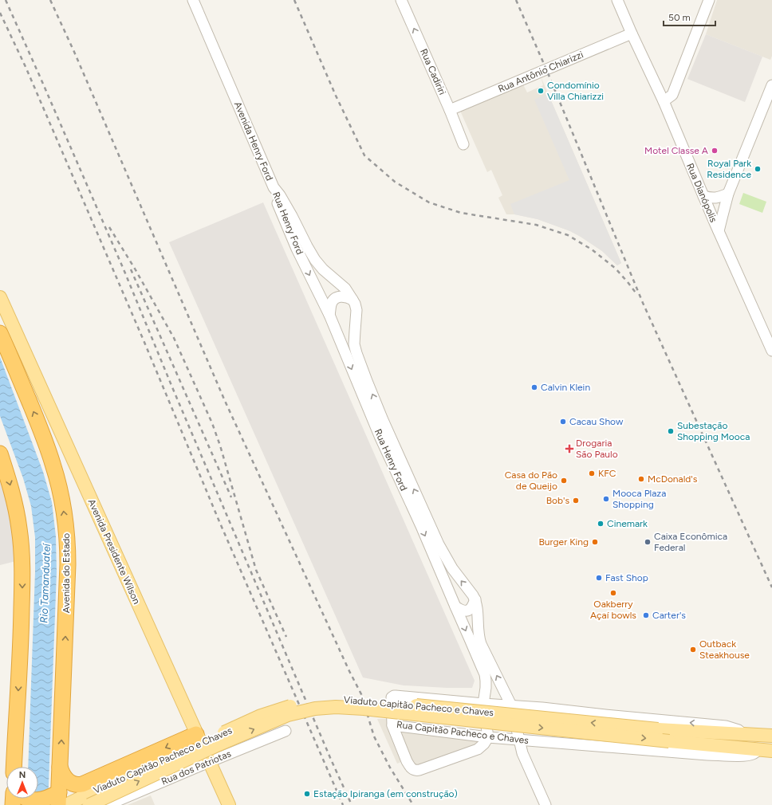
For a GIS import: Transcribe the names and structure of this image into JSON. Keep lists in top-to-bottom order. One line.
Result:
{"streets":{"highway":["Avenida do Estado"],"main road":["Avenida Presidente Wilson","Viaduto Capitão Pacheco e Chaves","Rua Capitão Pacheco e Chaves"],"street":["Rua Cadiriri","Rua Antônio Chiarizzi","Avenida Henry Ford","Rua Dianópolis","Rua Henry Ford","Rua dos Patriotas"]},"crossings":[["Rua Cadiriri","Rua Antônio Chiarizzi"],["Rua Antônio Chiarizzi","Rua Dianópolis"],["Avenida Henry Ford","Rua Henry Ford"],["Avenida Henry Ford","Rua Capitão Pacheco e Chaves"],["Rua Henry Ford","Rua Capitão Pacheco e Chaves"],["Avenida Presidente Wilson","Rua dos Patriotas"],["Viaduto Capitão Pacheco e Chaves","Rua Capitão Pacheco e Chaves"]],"one_way":["Rua Cadiriri","Avenida Henry Ford","Rua Henry Ford"],"water":["Rio Tamanduateí"],"places":{"other":["Condomínio Villa Chiarizzi","Motel Classe A","Royal Park Residence","Calvin Klein","Cacau Show","Subestação Shopping Mooca","KFC","McDonald's","Casa do Pão de Queijo","Mooca Plaza Shopping","Bob's","Cinemark","Burger King","Caixa Econômica Federal","Fast Shop","Oakberry Açaí bowls","Carter's","Outback Steakhouse","Estação Ipiranga (em construção)"],"health":["Drogaria São Paulo"]},"scale_bar":"50 m","north":"top"}
